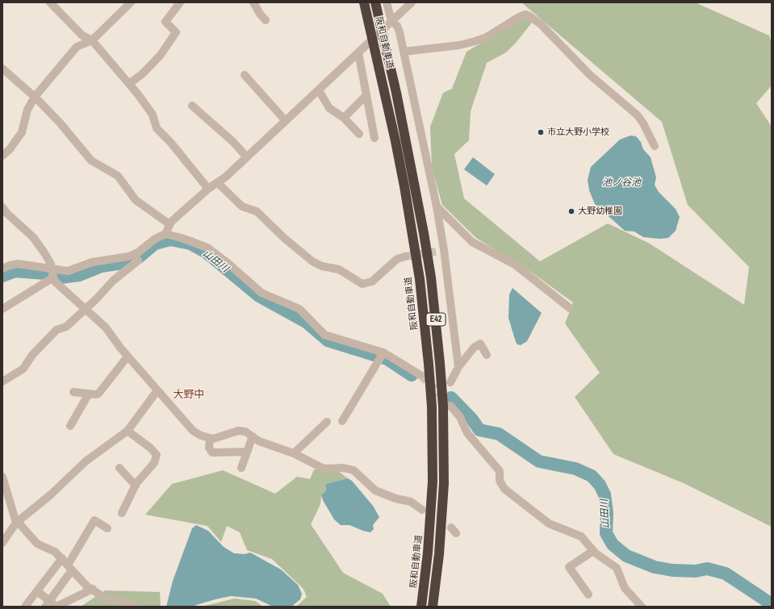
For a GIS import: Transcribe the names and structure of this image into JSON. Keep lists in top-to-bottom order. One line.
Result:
{"streets":{"highway":["阪和自動車道","E42"]},"districts":["大野中"],"water":["池ノ谷池","山田川"],"places":["市立大野小学校","大野幼稚園"]}
